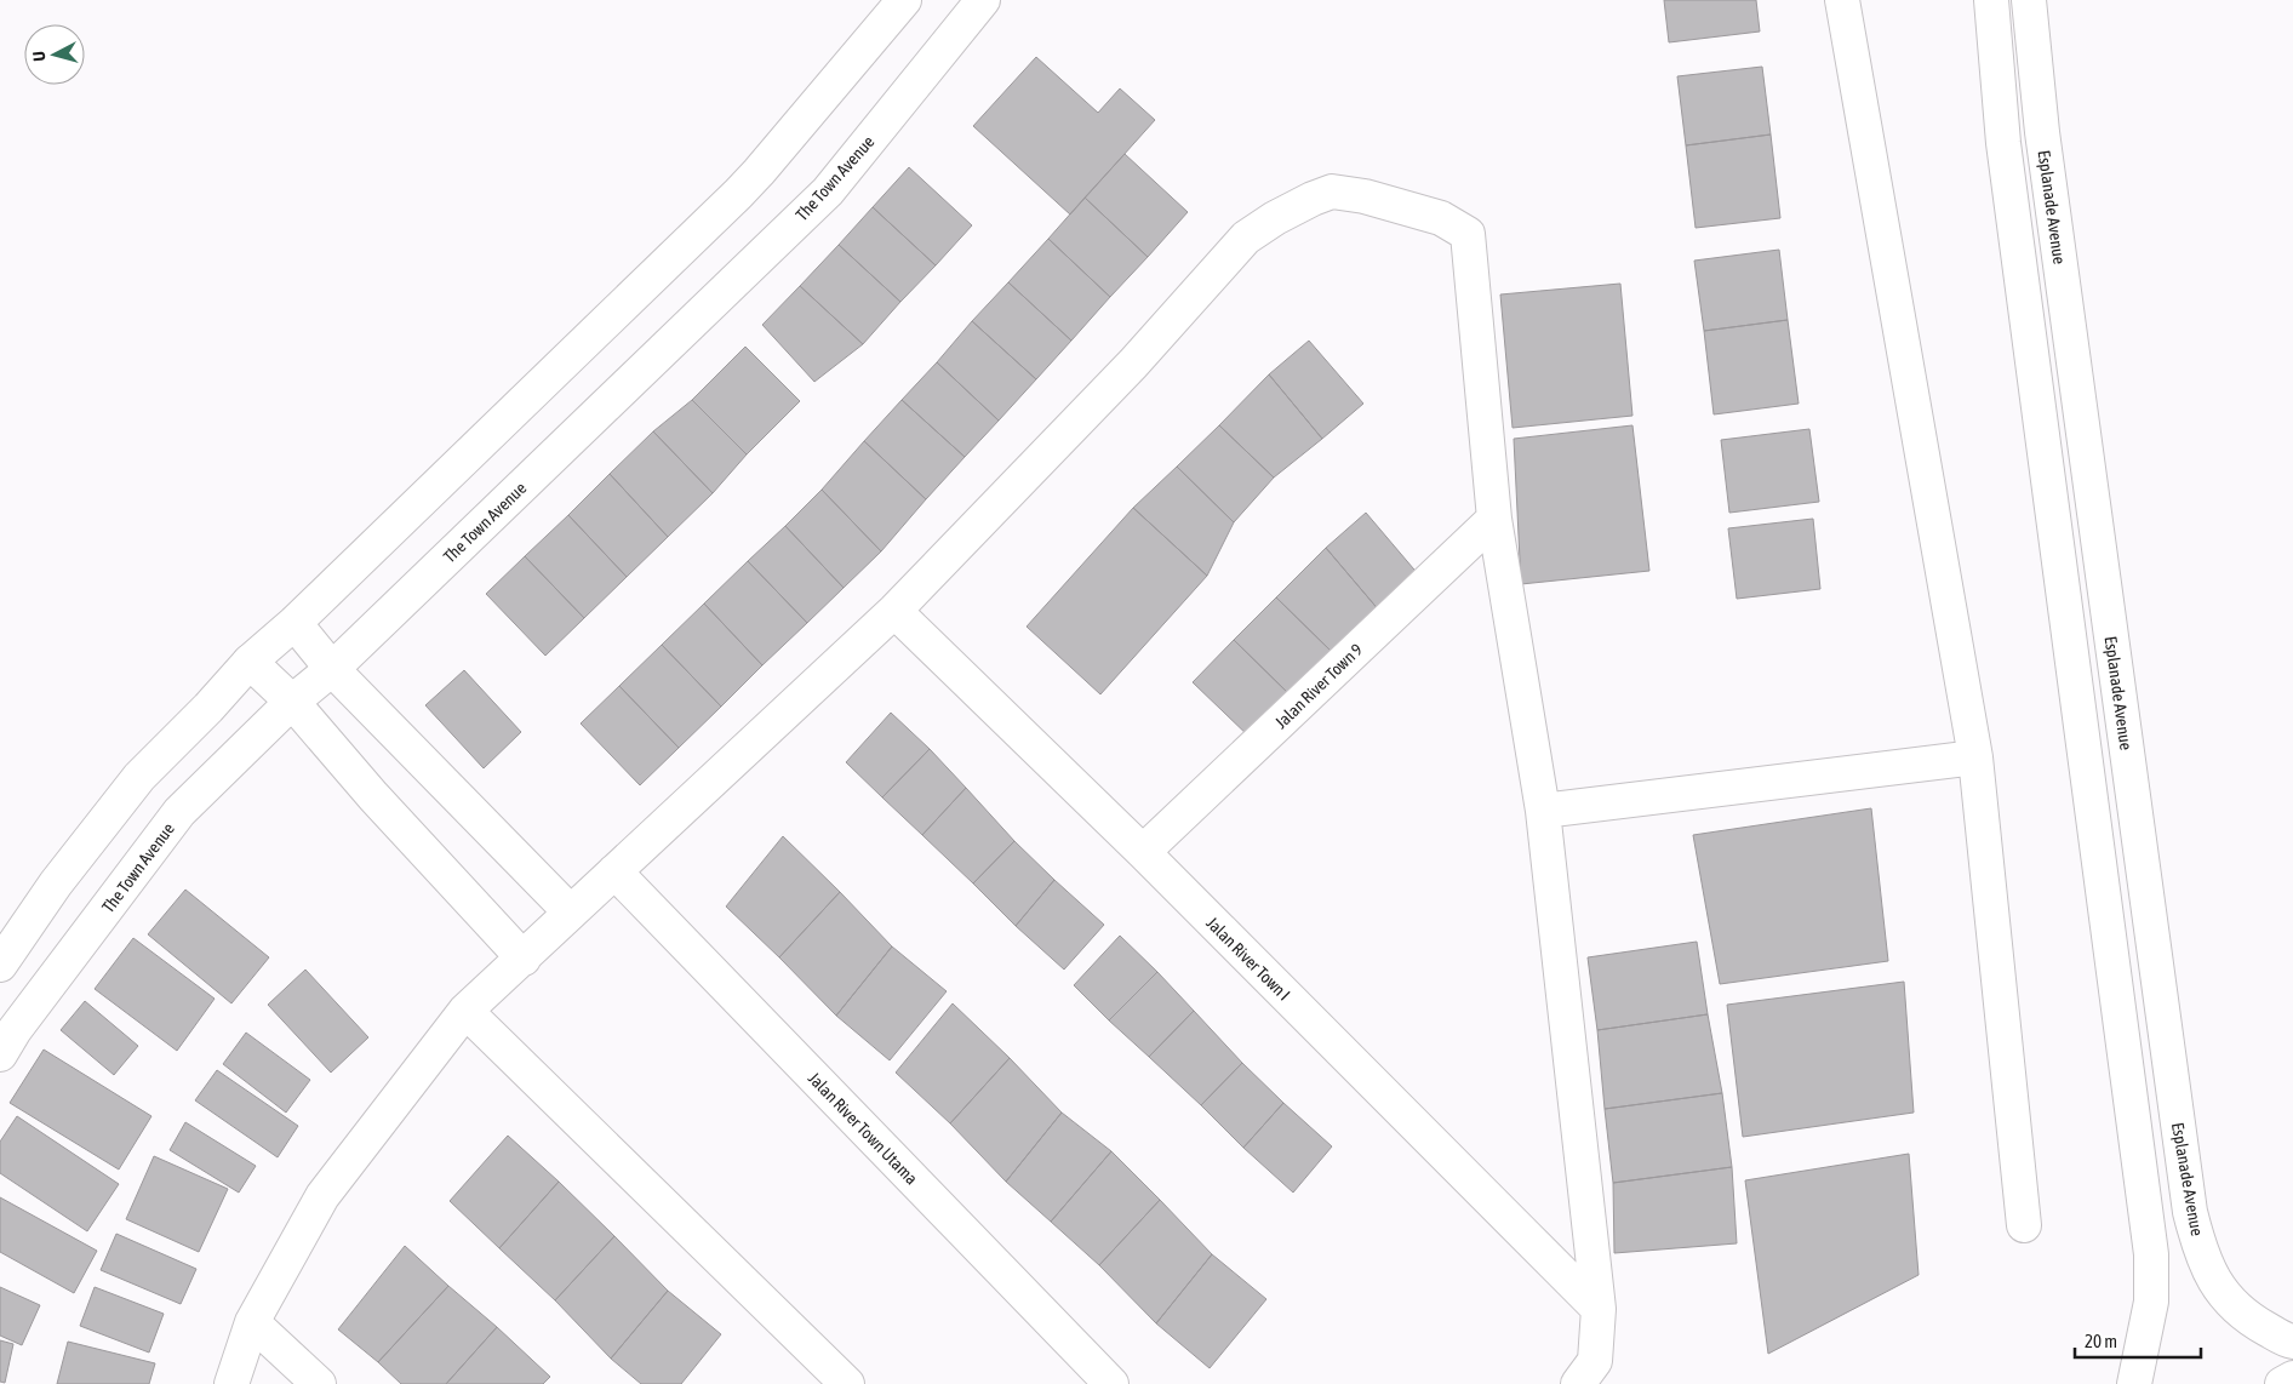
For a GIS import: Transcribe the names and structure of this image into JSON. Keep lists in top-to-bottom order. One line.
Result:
{"streets":{"street":["The Town Avenue","Esplanade Avenue","Jalan River Town 9","Jalan River Town I","Jalan River Town Utama"]},"crossings":[["Jalan River Town 9","Jalan River Town I"]],"scale_bar":"20 m","north":"left"}
